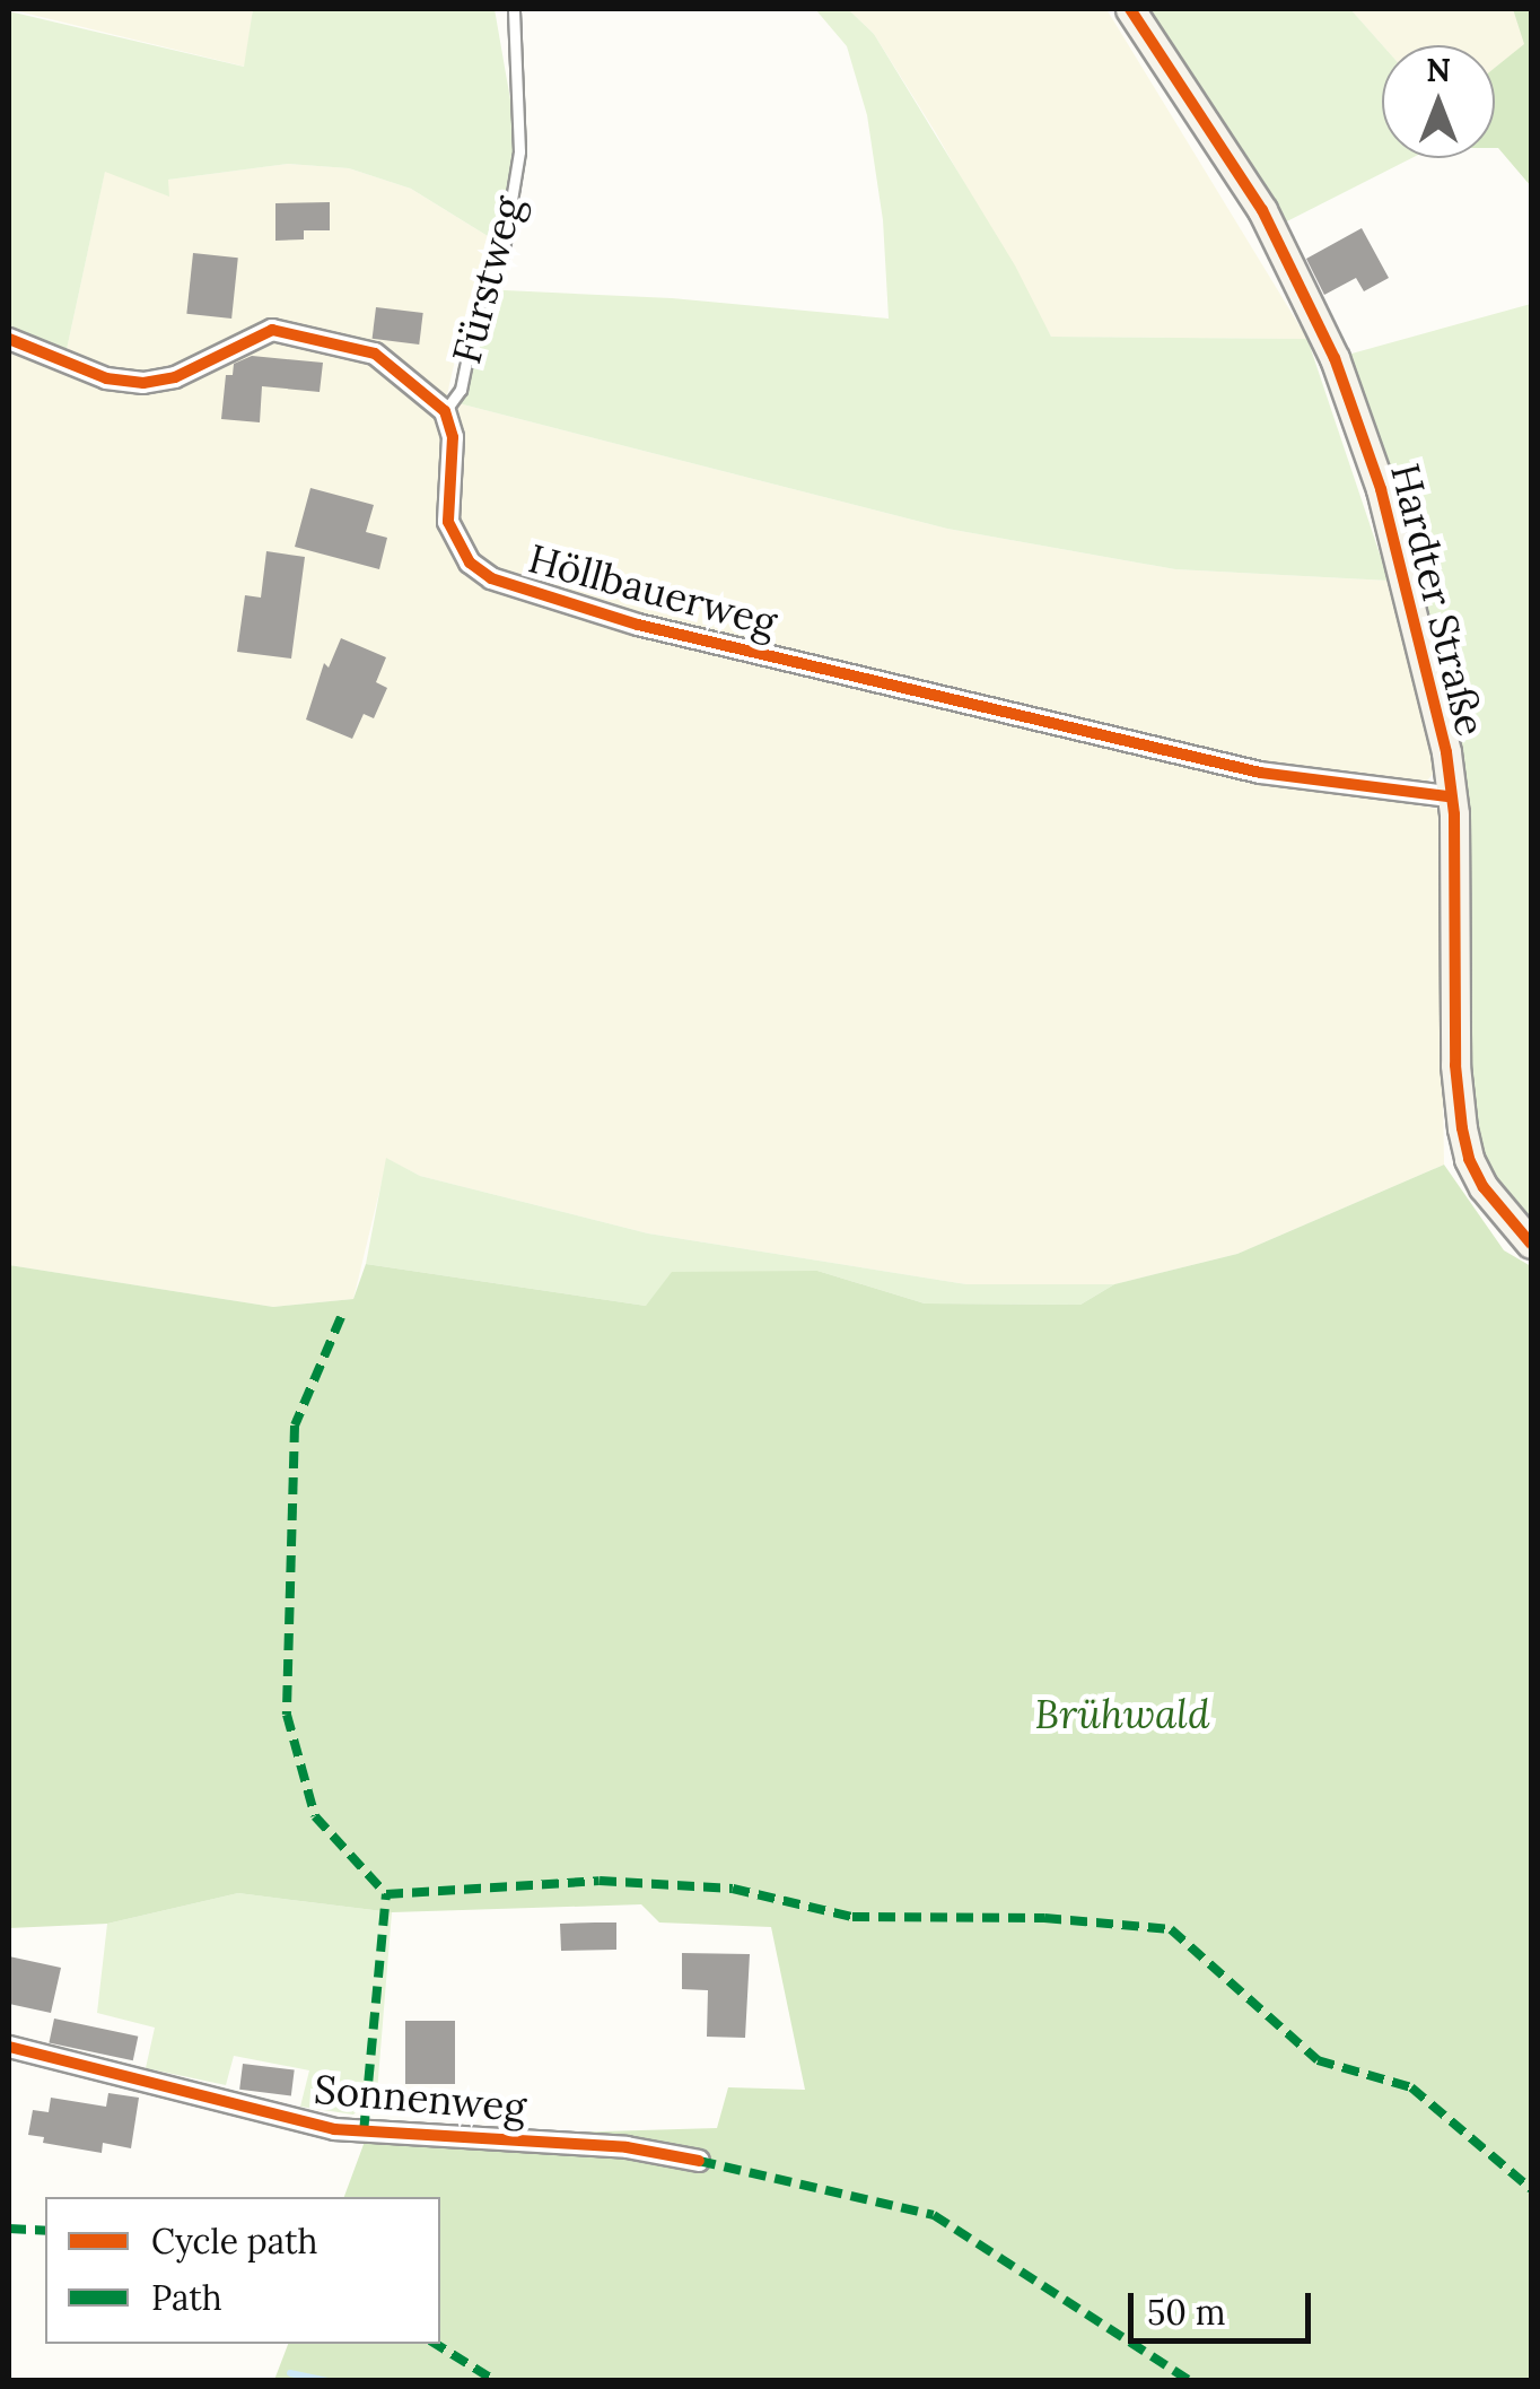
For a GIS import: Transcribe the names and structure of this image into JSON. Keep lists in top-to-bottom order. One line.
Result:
{"streets":{"street":["Höllbauerweg","Hardter Straße","Sonnenweg"],"lane":["Fürstweg"]},"crossings":[["Fürstweg","Höllbauerweg"],["Höllbauerweg","Hardter Straße"]],"parks":["Brühwald"],"legend":["Cycle path","Path"],"scale_bar":"50 m","north":"top"}
